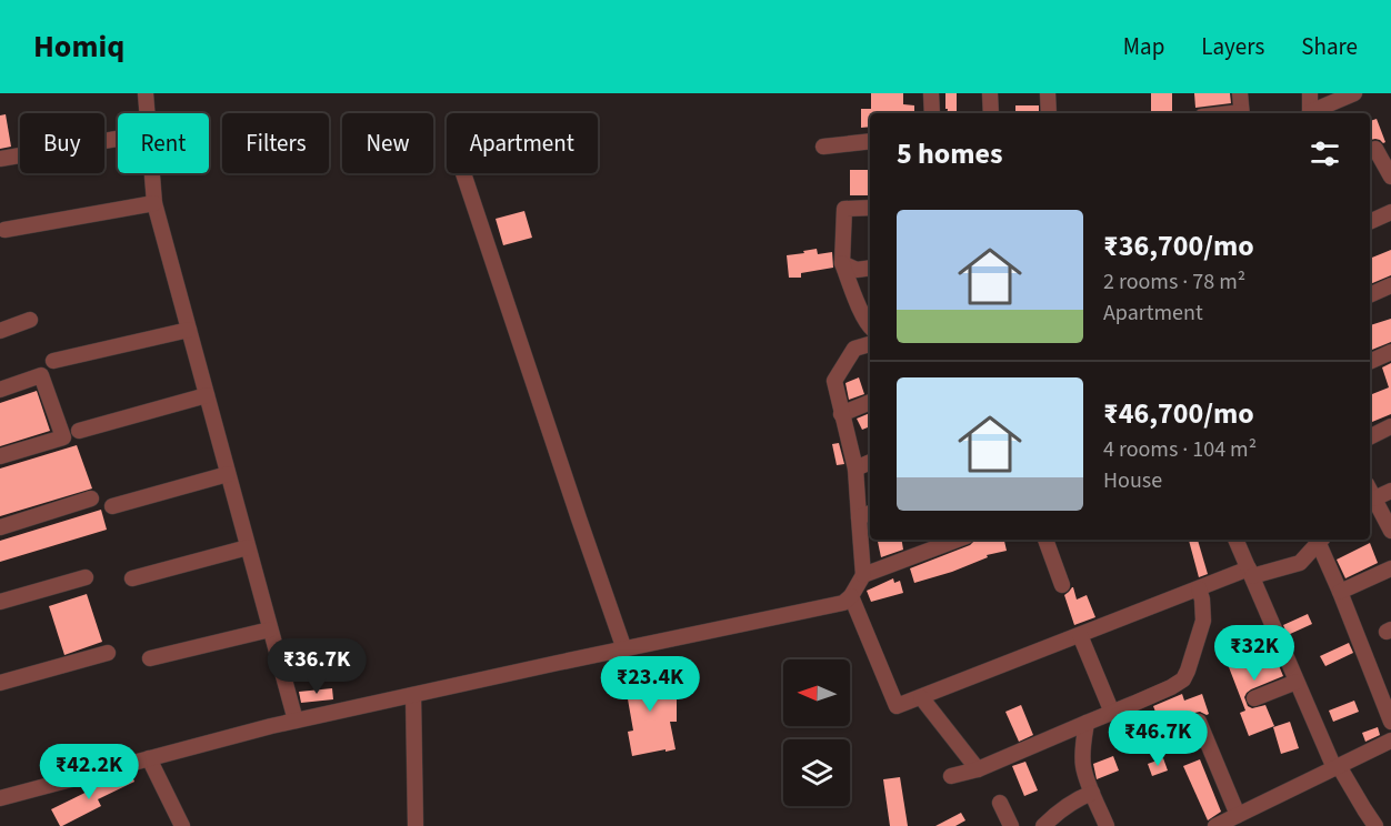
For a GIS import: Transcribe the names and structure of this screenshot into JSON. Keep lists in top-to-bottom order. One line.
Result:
{"north":"left","page":{"header":"Homiq","nav":["Map","Layers","Share"],"chip":["Buy","Rent","Filters","New","Apartment"],"heading":"5 homes","list":[{"name":"₹36,700/mo","note":"2 rooms · 78 m² · Apartment"},{"name":"₹46,700/mo","note":"4 rooms · 104 m² · House"}],"price":["₹32K","₹36.7K","₹23.4K","₹46.7K","₹42.2K"]}}
